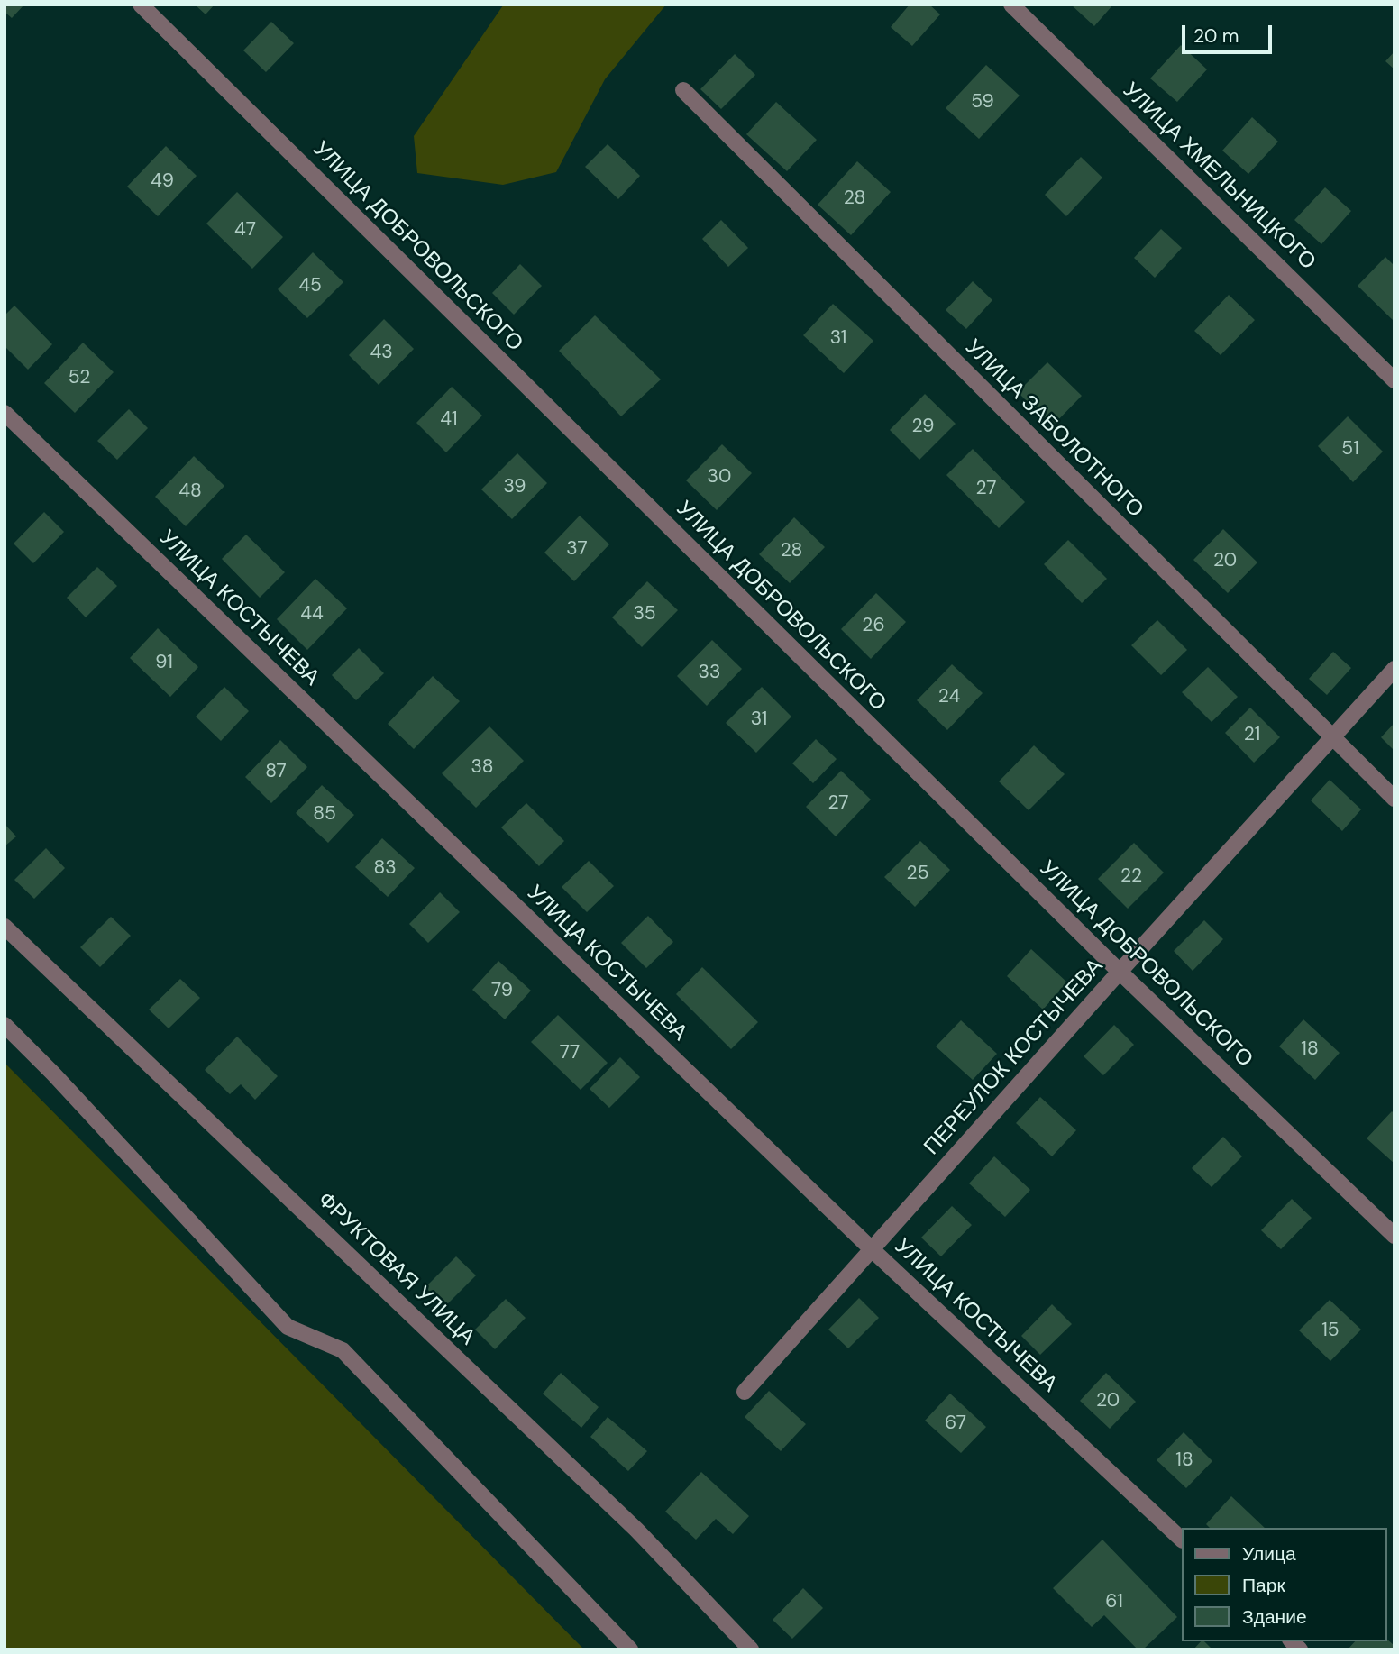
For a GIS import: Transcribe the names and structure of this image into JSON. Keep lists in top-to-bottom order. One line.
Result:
{"streets":{"street":["УЛИЦА ХМЕЛЬНИЦКОГО","УЛИЦА ДОБРОВОЛЬСКОГО","УЛИЦА ЗАБОЛОТНОГО","УЛИЦА КОСТЫЧЕВА","ПЕРЕУЛОК КОСТЫЧЕВА","ФРУКТОВАЯ УЛИЦА"]},"crossings":[["УЛИЦА ДОБРОВОЛЬСКОГО","ПЕРЕУЛОК КОСТЫЧЕВА"],["УЛИЦА ЗАБОЛОТНОГО","ПЕРЕУЛОК КОСТЫЧЕВА"],["УЛИЦА КОСТЫЧЕВА","ПЕРЕУЛОК КОСТЫЧЕВА"]],"house_numbers":["59","49","28","47","45","31","43","52","41","29","51","30","39","27","48","37","28","20","44","35","26","91","33","24","31","21","38","87","27","85","83","25","22","79","18","77","15","20","67","18","61"],"legend":["Улица","Парк","Здание"],"scale_bar":"20 m"}
